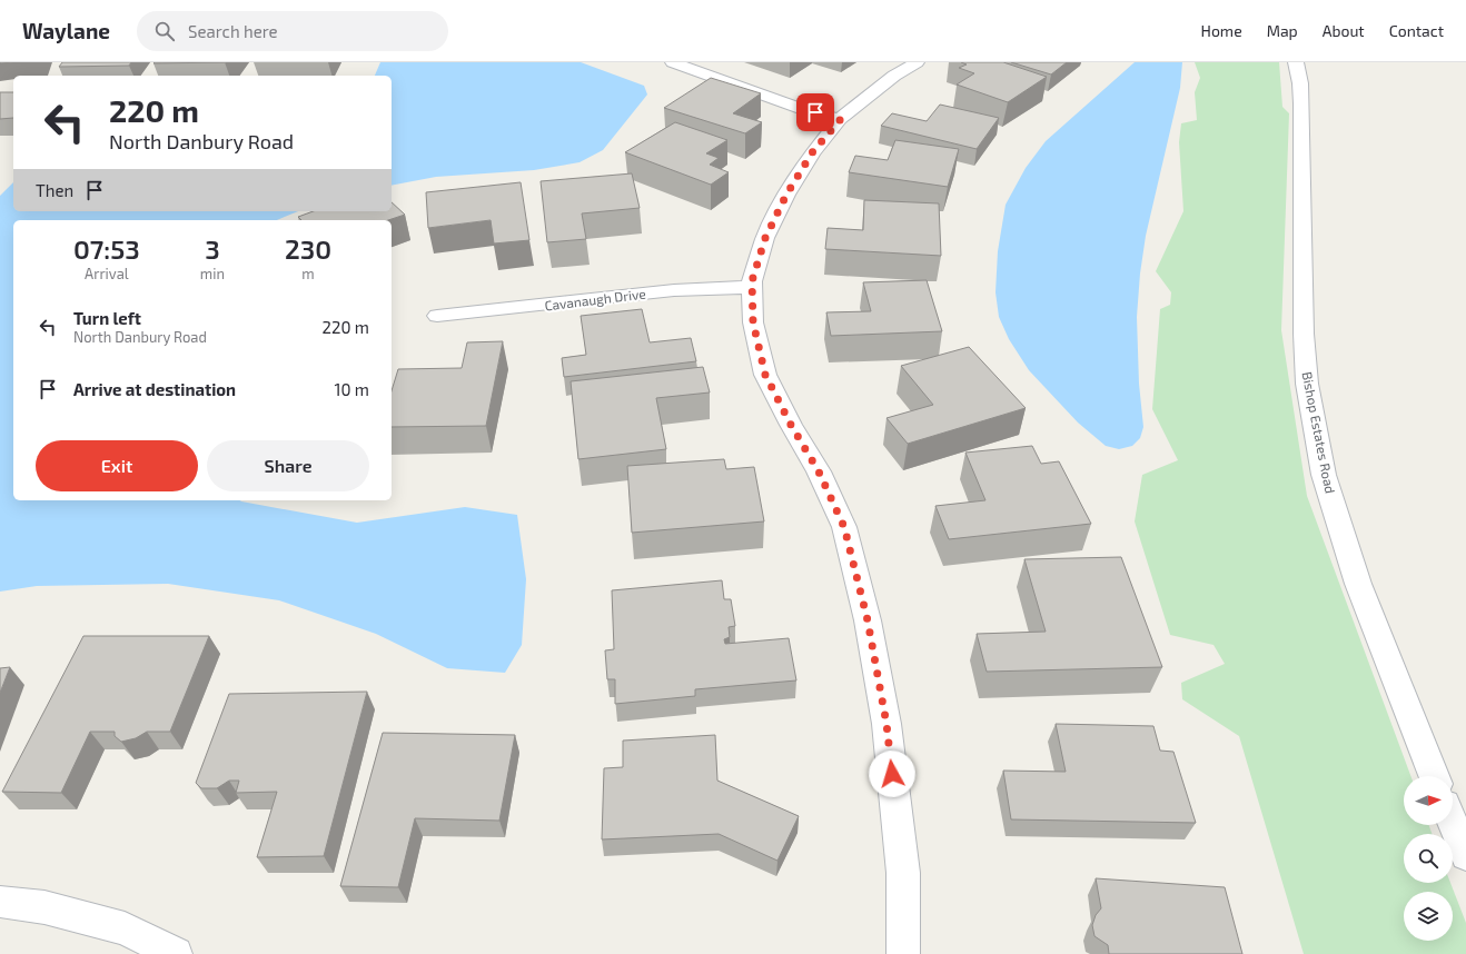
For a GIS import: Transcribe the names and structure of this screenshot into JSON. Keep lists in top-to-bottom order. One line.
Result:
{"streets":{"street":["Cavanaugh Drive","Bishop Estates Road"]},"north":"right","page":{"header":"Waylane","search":"Search here","nav":["Home","Map","About","Contact"],"turn":["220 m","North Danbury Road"],"then":"Then","eta":["07:53","Arrival","3","min","230","m"],"list":[{"name":"Turn left","note":"North Danbury Road","value":"220 m"},{"name":"Arrive at destination","value":"10 m"}],"buttons":["Exit","Share"]}}
